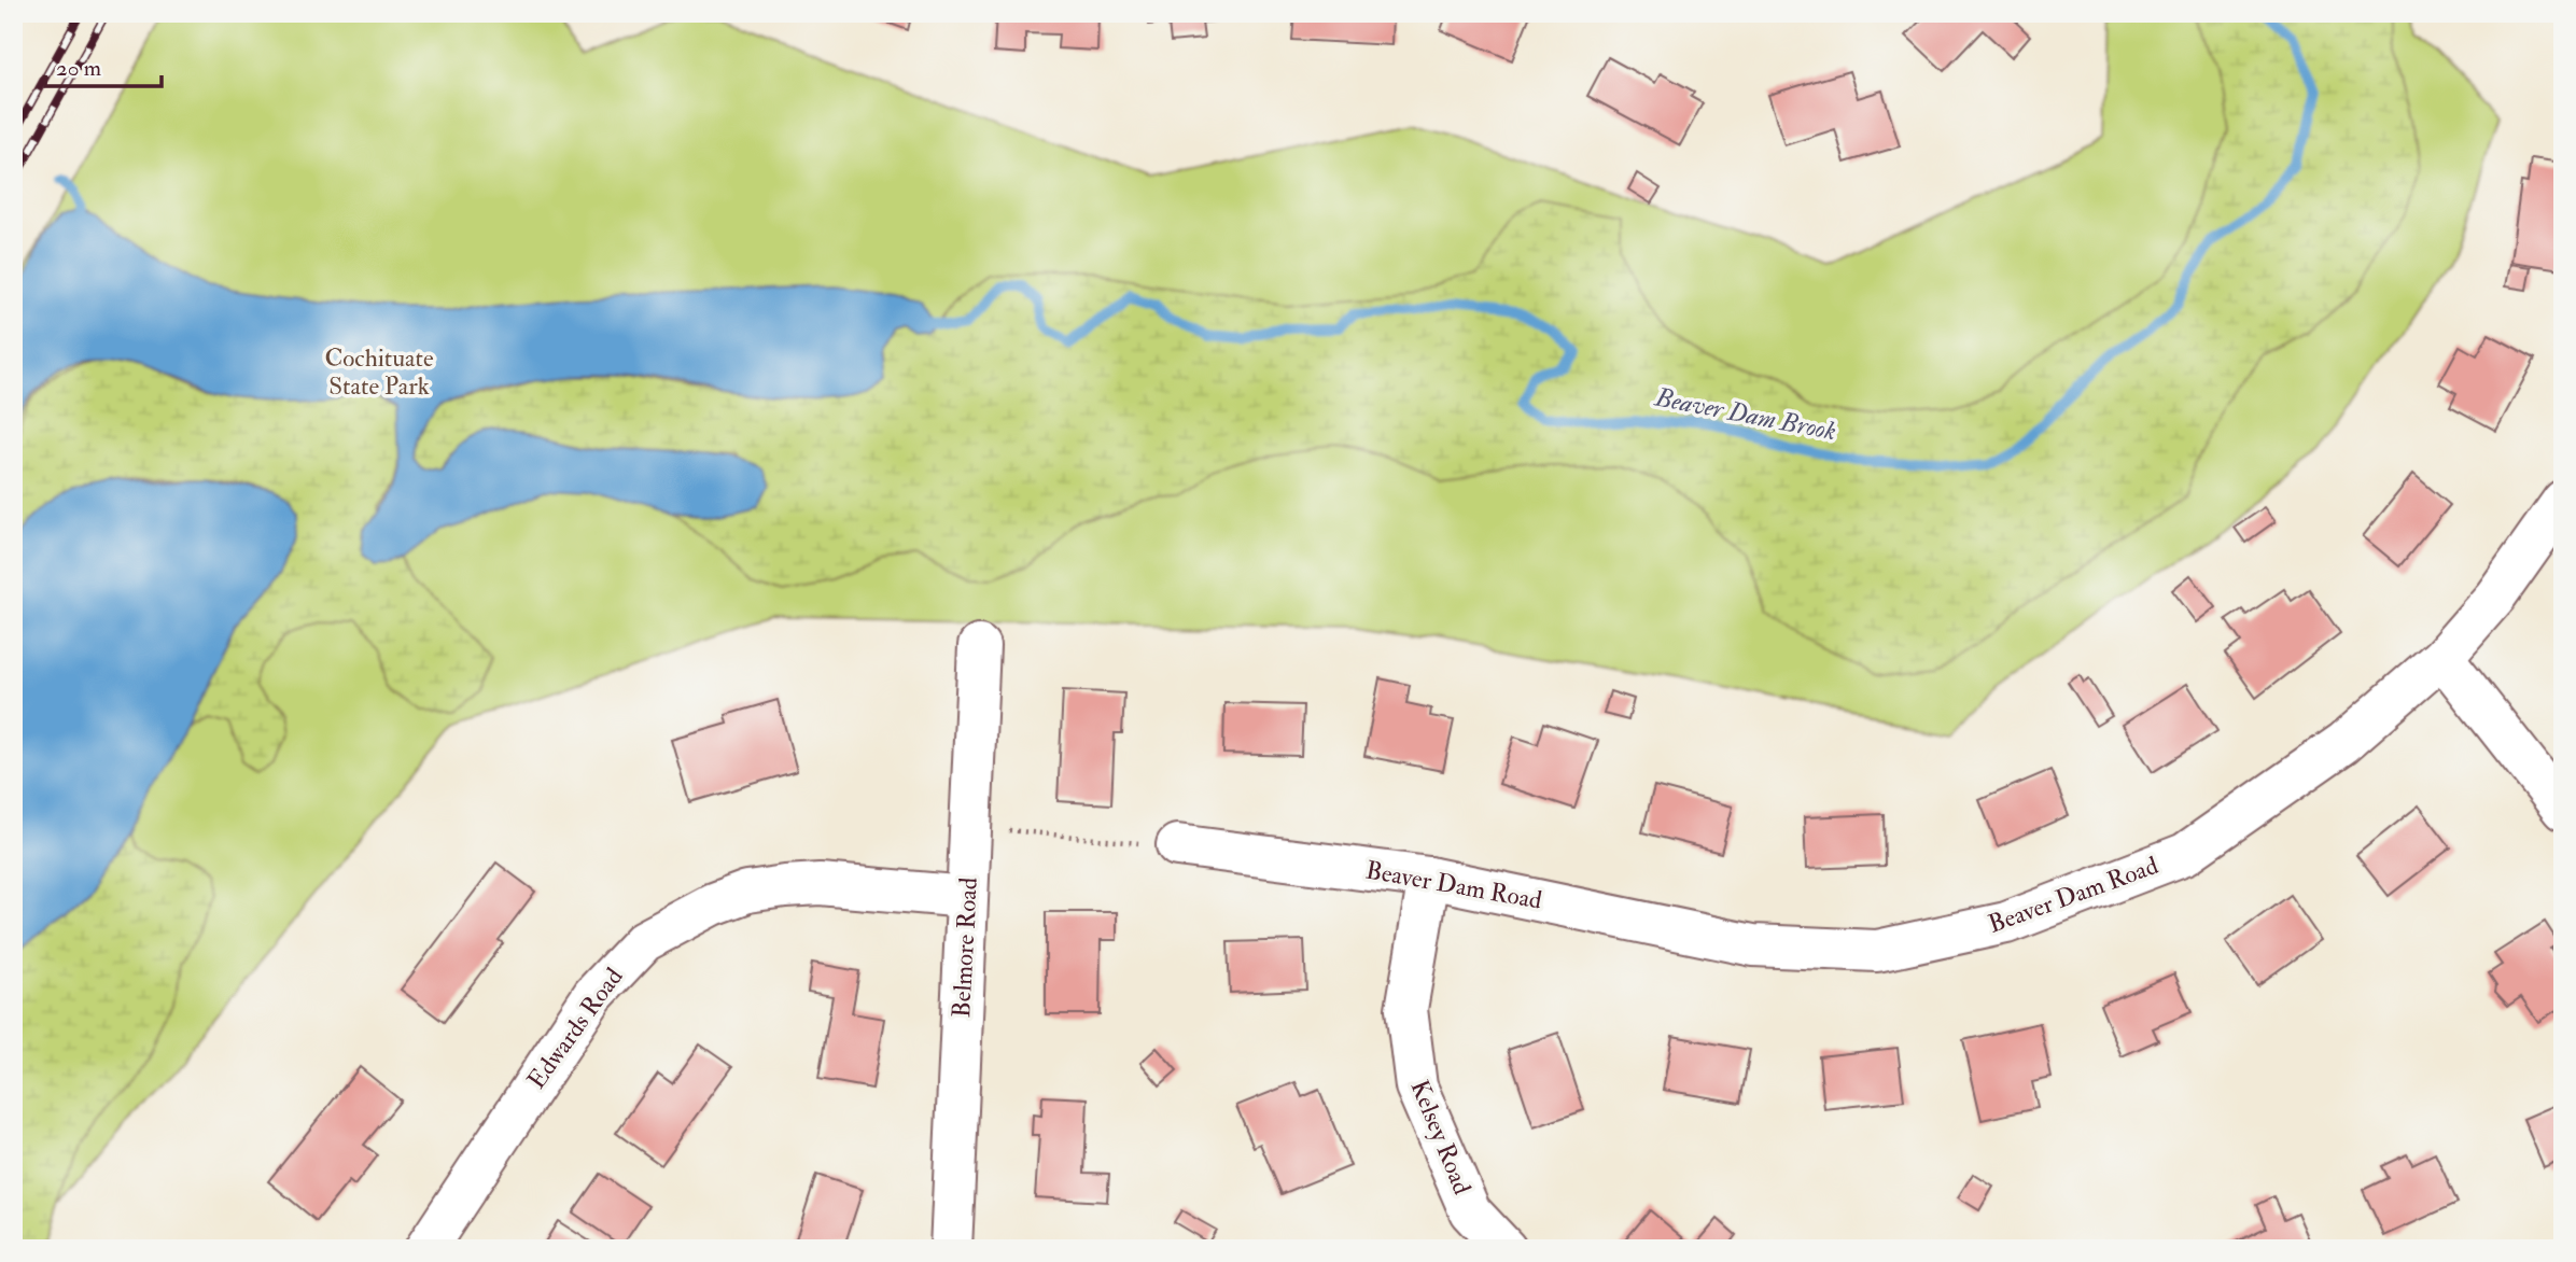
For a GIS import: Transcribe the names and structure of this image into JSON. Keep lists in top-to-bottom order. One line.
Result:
{"streets":{"street":["Beaver Dam Road","Belmore Road","Edwards Road","Kelsey Road"]},"crossings":[["Beaver Dam Road","Kelsey Road"],["Belmore Road","Edwards Road"]],"water":["Beaver Dam Brook"],"parks":["Cochituate State Park"],"scale_bar":"20 m"}
